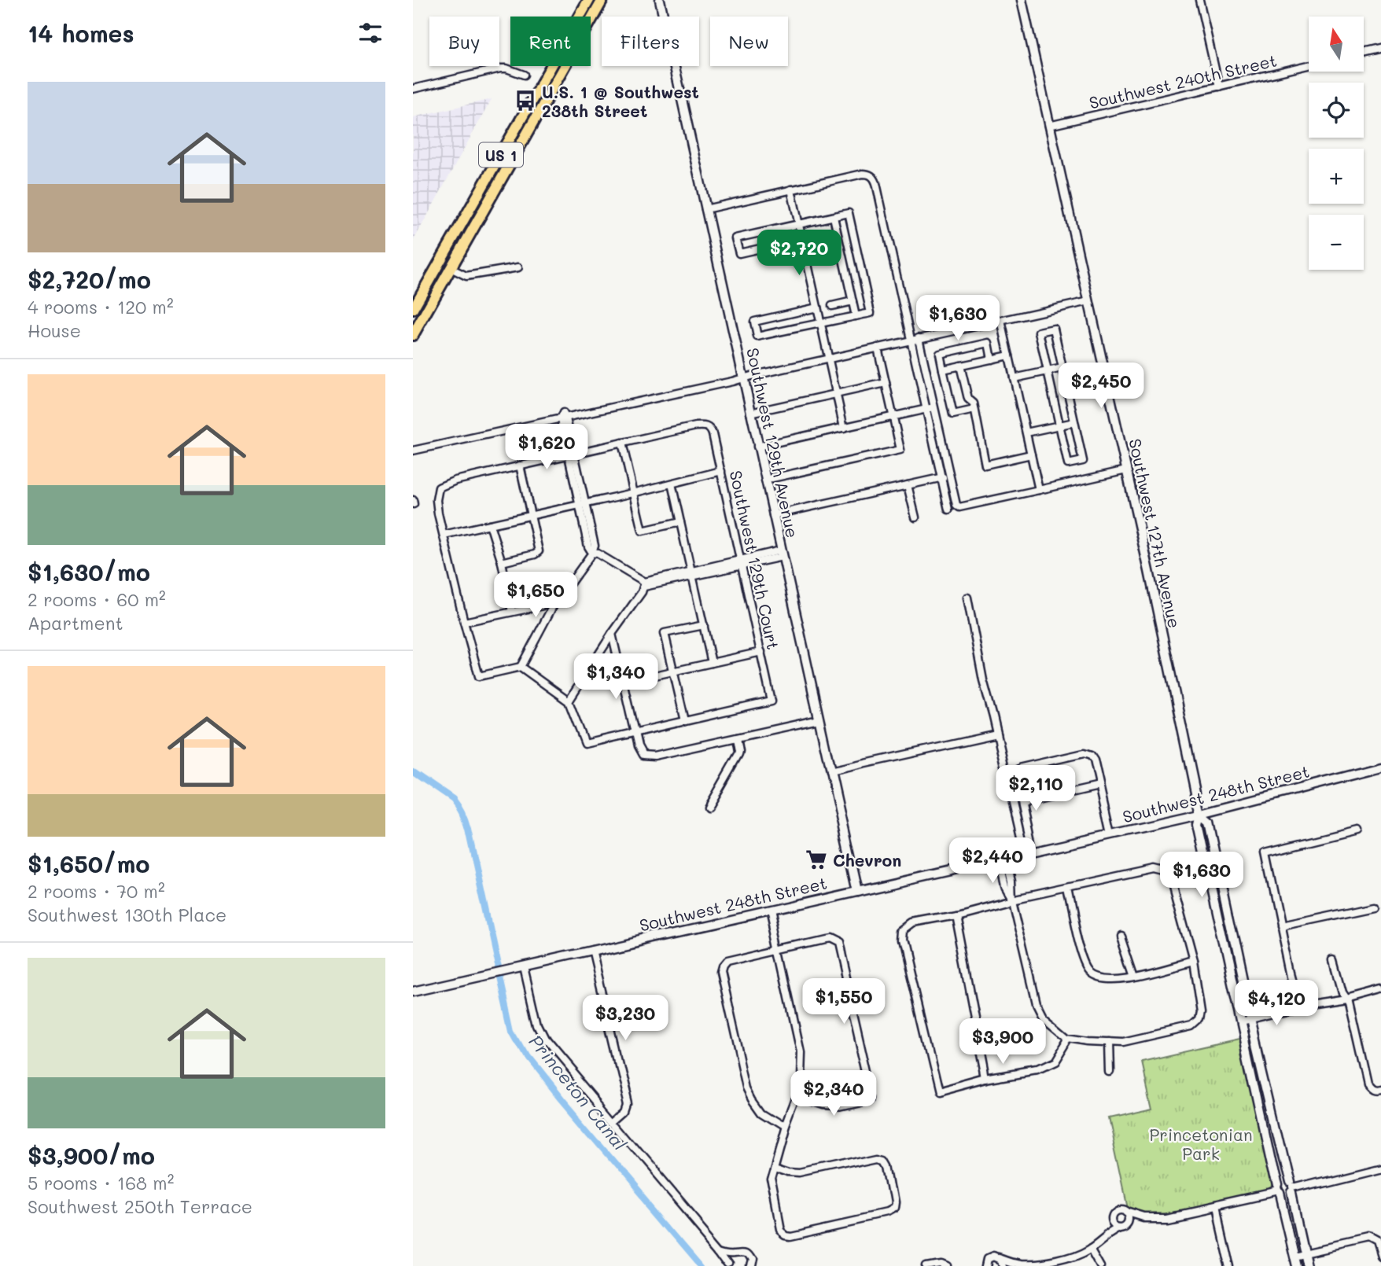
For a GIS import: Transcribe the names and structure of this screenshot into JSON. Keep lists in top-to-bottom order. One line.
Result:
{"streets":{"highway":["US 1"],"street":["Southwest 240th Street","Southwest 129th Avenue","Southwest 127th Avenue","Southwest 129th Court","Southwest 248th Street"]},"crossings":[["Southwest 240th Street","Southwest 127th Avenue"],["Southwest 129th Avenue","Southwest 248th Street"],["Southwest 127th Avenue","Southwest 248th Street"]],"water":["Princeton Canal"],"parks":["Princetonian Park"],"places":{"bus stop":["U.S. 1 @ Southwest 238th Street"],"supermarket":["Chevron"]},"north":"top","page":{"heading":"14 homes","map_buttons":["+","−"],"chip":["Buy","Rent","Filters","New"],"list":[{"name":"$2,720/mo","note":"4 rooms · 120 m² · House"},{"name":"$1,630/mo","note":"2 rooms · 60 m² · Apartment"},{"name":"$1,650/mo","note":"2 rooms · 70 m² · Southwest 130th Place"},{"name":"$3,900/mo","note":"5 rooms · 168 m² · Southwest 250th Terrace"}],"price":["$2,720","$1,630","$2,450","$1,620","$1,650","$1,340","$2,110","$2,440","$1,630","$1,550","$4,120","$3,230","$3,900","$2,340"]}}
